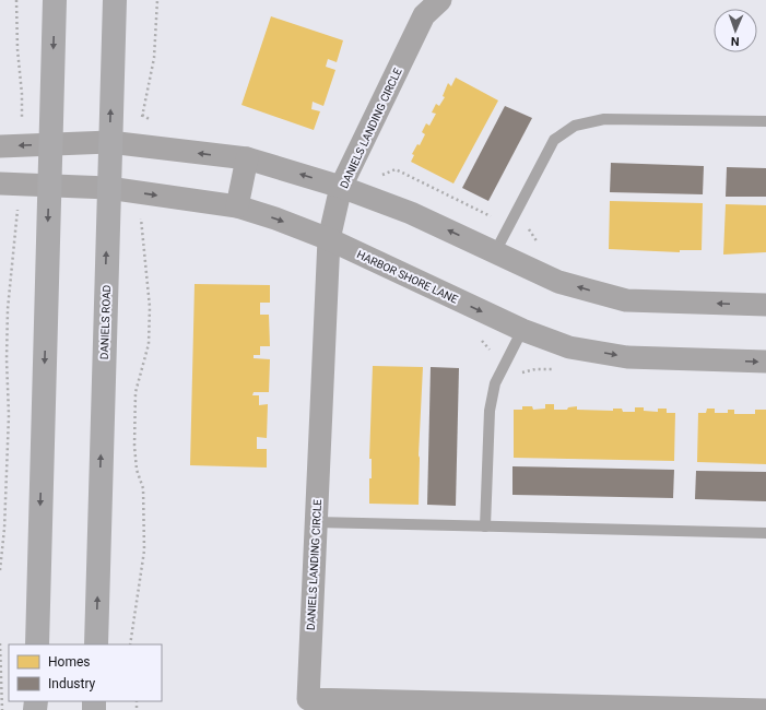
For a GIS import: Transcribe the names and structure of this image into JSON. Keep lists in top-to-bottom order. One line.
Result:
{"streets":{"main road":["DANIELS ROAD"],"street":["DANIELS LANDING CIRCLE","HARBOR SHORE LANE"]},"crossings":[["DANIELS LANDING CIRCLE","HARBOR SHORE LANE"],["HARBOR SHORE LANE","DANIELS ROAD"]],"legend":["Homes","Industry"],"north":"bottom"}
